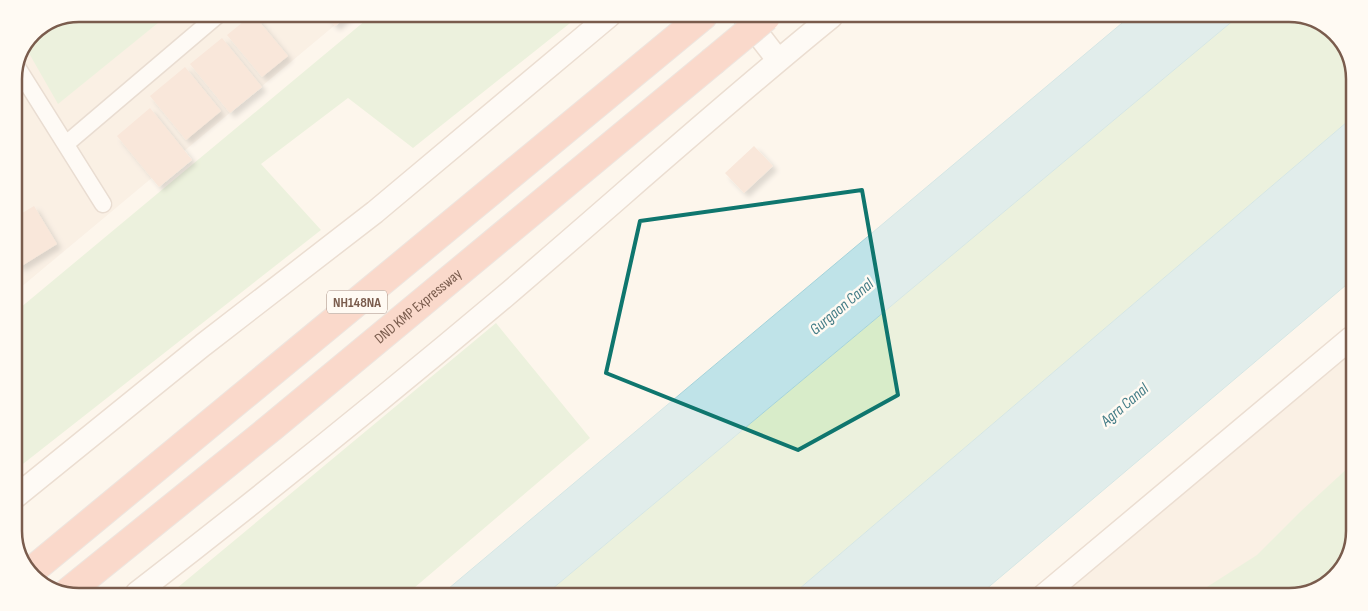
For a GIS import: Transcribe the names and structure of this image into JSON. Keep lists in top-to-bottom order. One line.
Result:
{"streets":{"highway":["NH148NA","DND KMP Expressway"]},"water":["Gurgaon Canal","Agra Canal"]}
